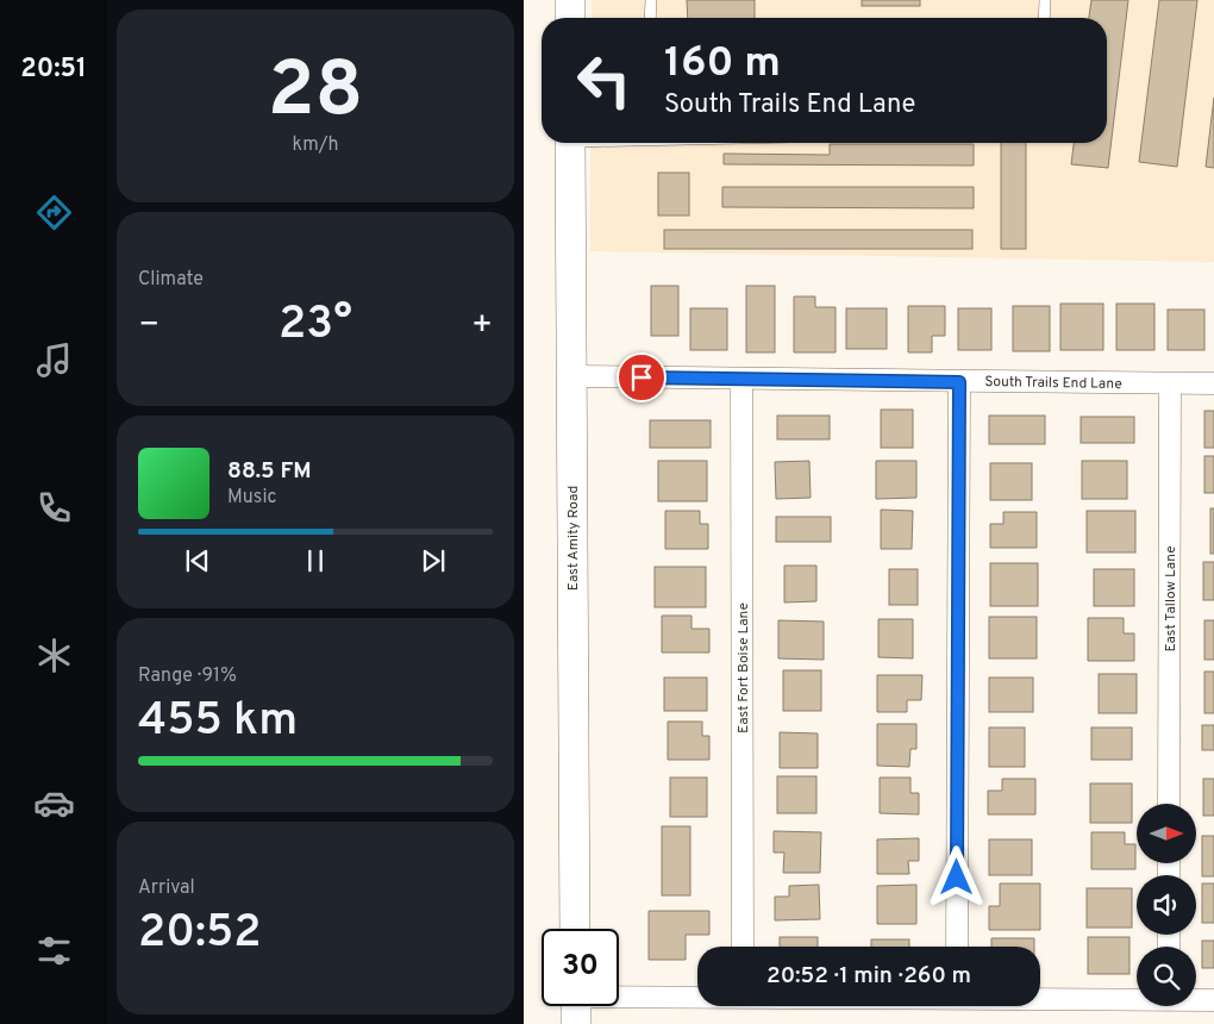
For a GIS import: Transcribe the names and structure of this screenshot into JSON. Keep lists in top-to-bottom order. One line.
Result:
{"streets":{"street":["South Trails End Lane","East Amity Road","East Tallow Lane","East Fort Boise Lane"]},"crossings":[["South Trails End Lane","East Amity Road"],["South Trails End Lane","East Tallow Lane"],["South Trails End Lane","East Fort Boise Lane"]],"north":"right","page":{"tabs":"20:51","tile":[["28","km/h"],"Climate",["Range · 91%","455 km"],["Arrival","20:52"]],"turn":["160 m","South Trails End Lane"],"heat":["−","23°","+"],"song":["88.5 FM","Music"],"limit":"30","trip":"20:52 · 1 min · 260 m"}}
